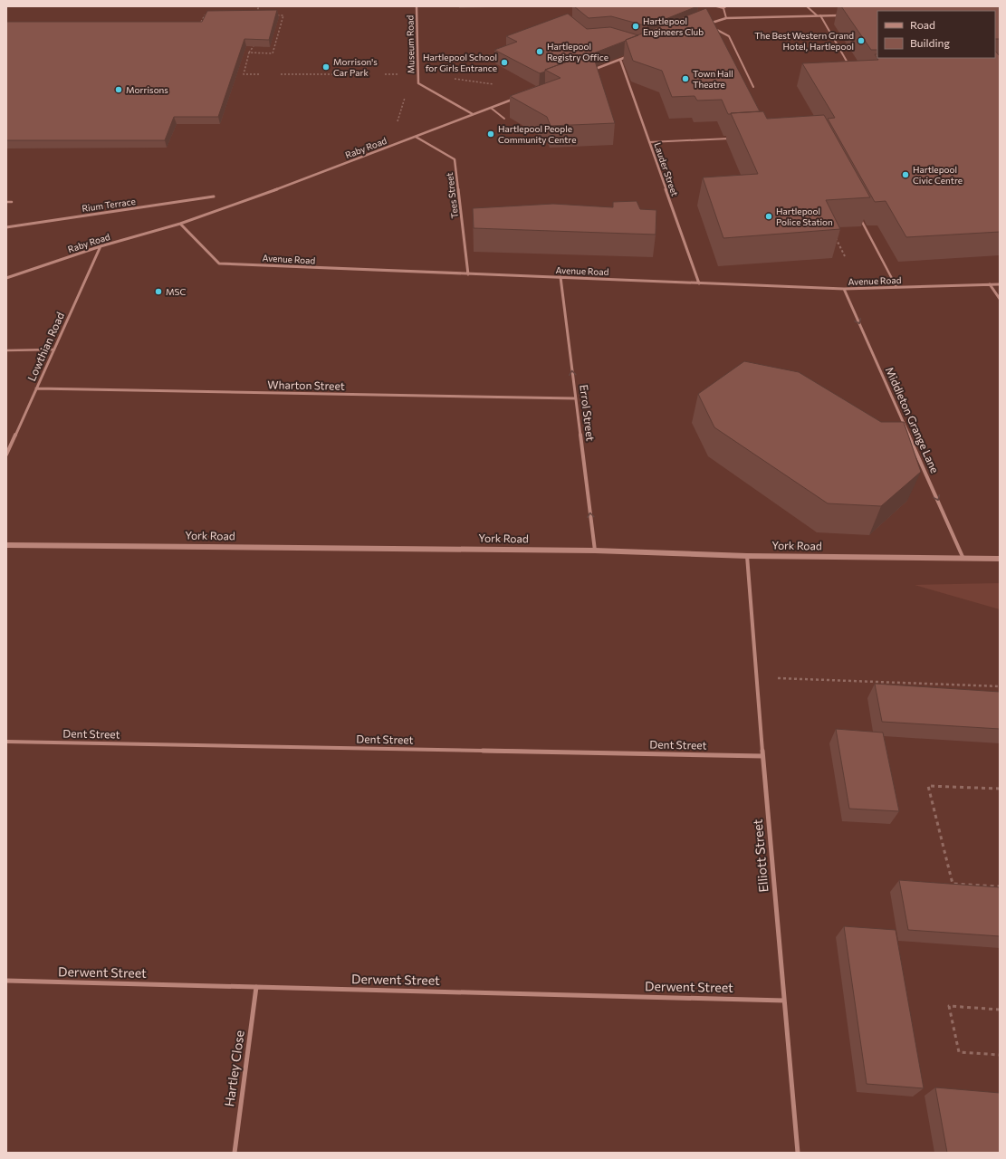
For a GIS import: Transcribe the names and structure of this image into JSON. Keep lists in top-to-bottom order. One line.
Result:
{"streets":{"main road":["York Road"],"street":["Museum Road","Raby Road","Lauder Street","Tees Street","Rium Terrace","Avenue Road","Lowthian Road","Wharton Street","Errol Street","Middleton Grange Lane","Dent Street","Elliott Street","Derwent Street","Hartley Close"]},"crossings":[["Museum Road","Raby Road"],["Raby Road","Tees Street"],["Raby Road","Avenue Road"],["Raby Road","Lowthian Road"],["Lauder Street","Avenue Road"],["Tees Street","Avenue Road"],["Avenue Road","Errol Street"],["Avenue Road","Middleton Grange Lane"],["Lowthian Road","Wharton Street"],["Wharton Street","Errol Street"],["Errol Street","York Road"],["Middleton Grange Lane","York Road"],["York Road","Elliott Street"],["Dent Street","Elliott Street"],["Elliott Street","Derwent Street"],["Derwent Street","Hartley Close"]],"one_way":["Errol Street","Middleton Grange Lane"],"places":["Hartlepool Engineers Club","The Best Western Grand Hotel, Hartlepool","Hartlepool Registry Office","Hartlepool School for Girls Entrance","Morrison's Car Park","Town Hall Theatre","Morrisons","Hartlepool People Community Centre","Hartlepool Civic Centre","Hartlepool Police Station","MSC"],"legend":["Road","Building"]}
